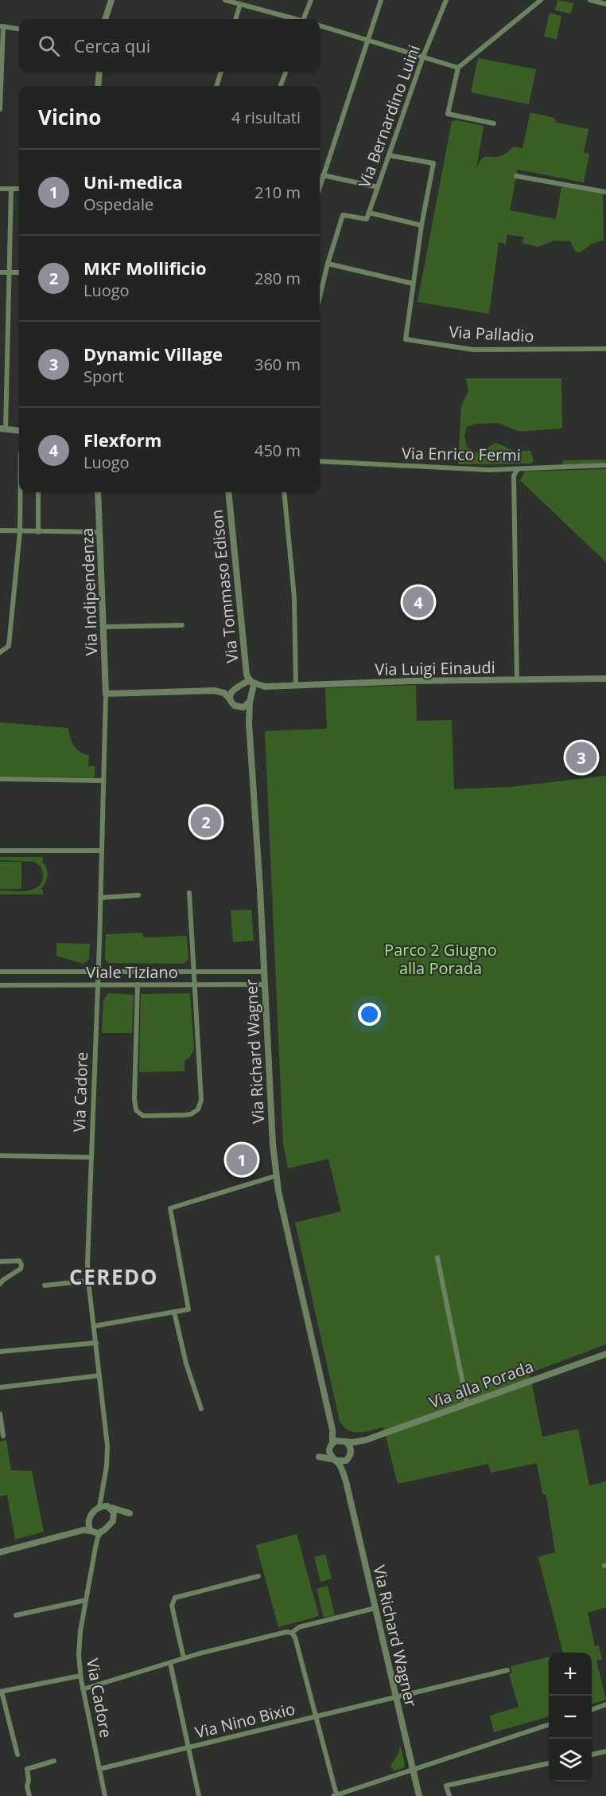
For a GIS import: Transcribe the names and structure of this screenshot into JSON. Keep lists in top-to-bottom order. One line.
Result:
{"streets":{"street":["Via Bernardino Luini","Via Palladio","Via Enrico Fermi","Via Tommaso Edison","Via Indipendenza","Via Luigi Einaudi","Viale Tiziano","Via Richard Wagner","Via Cadore","Via alla Porada","Via Nino Bixio"]},"crossings":[["Via Tommaso Edison","Via Luigi Einaudi"],["Via Tommaso Edison","Via Richard Wagner"],["Via Indipendenza","Via Cadore"],["Via Luigi Einaudi","Via Richard Wagner"],["Viale Tiziano","Via Richard Wagner"],["Viale Tiziano","Via Cadore"],["Via Richard Wagner","Via alla Porada"],["Via Richard Wagner","Via Nino Bixio"],["Via Cadore","Via Nino Bixio"]],"districts":["CEREDO"],"parks":["Parco 2 Giugno alla Porada"],"page":{"search":"Cerca qui","heading":["Vicino","4 risultati"],"list":[{"mark":"1","name":"Uni-medica","note":"Ospedale","value":"210 m"},{"mark":"2","name":"MKF Mollificio","note":"Luogo","value":"280 m"},{"mark":"3","name":"Dynamic Village","note":"Sport","value":"360 m"},{"mark":"4","name":"Flexform","note":"Luogo","value":"450 m"}],"pins":["4","3","2","1"],"map_buttons":["+","−"]}}
